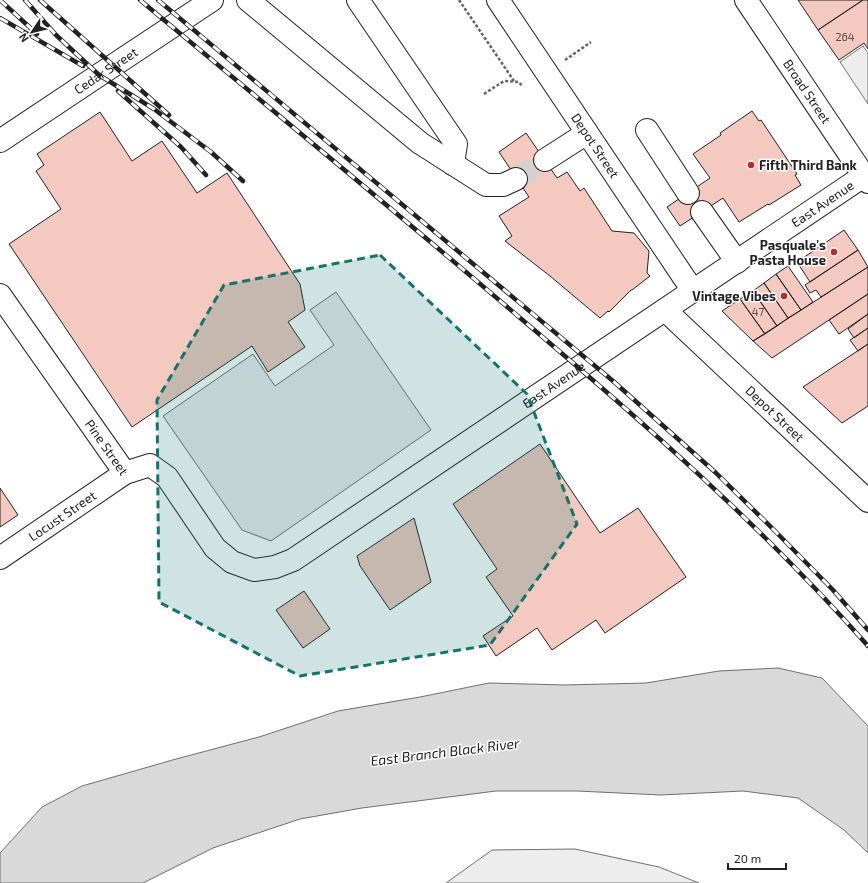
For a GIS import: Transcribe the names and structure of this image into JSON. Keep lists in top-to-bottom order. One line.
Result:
{"streets":{"street":["Cedar Street","Broad Street","Depot Street","East Avenue","Pine Street","Locust Street"]},"crossings":[["Broad Street","East Avenue"],["Depot Street","East Avenue"],["East Avenue","Pine Street"],["Pine Street","Locust Street"]],"water":["East Branch Black River"],"places":["Fifth Third Bank","Pasquale's Pasta House","Vintage Vibes"],"house_numbers":["264","47"],"scale_bar":"20 m","north":"bottom left"}
